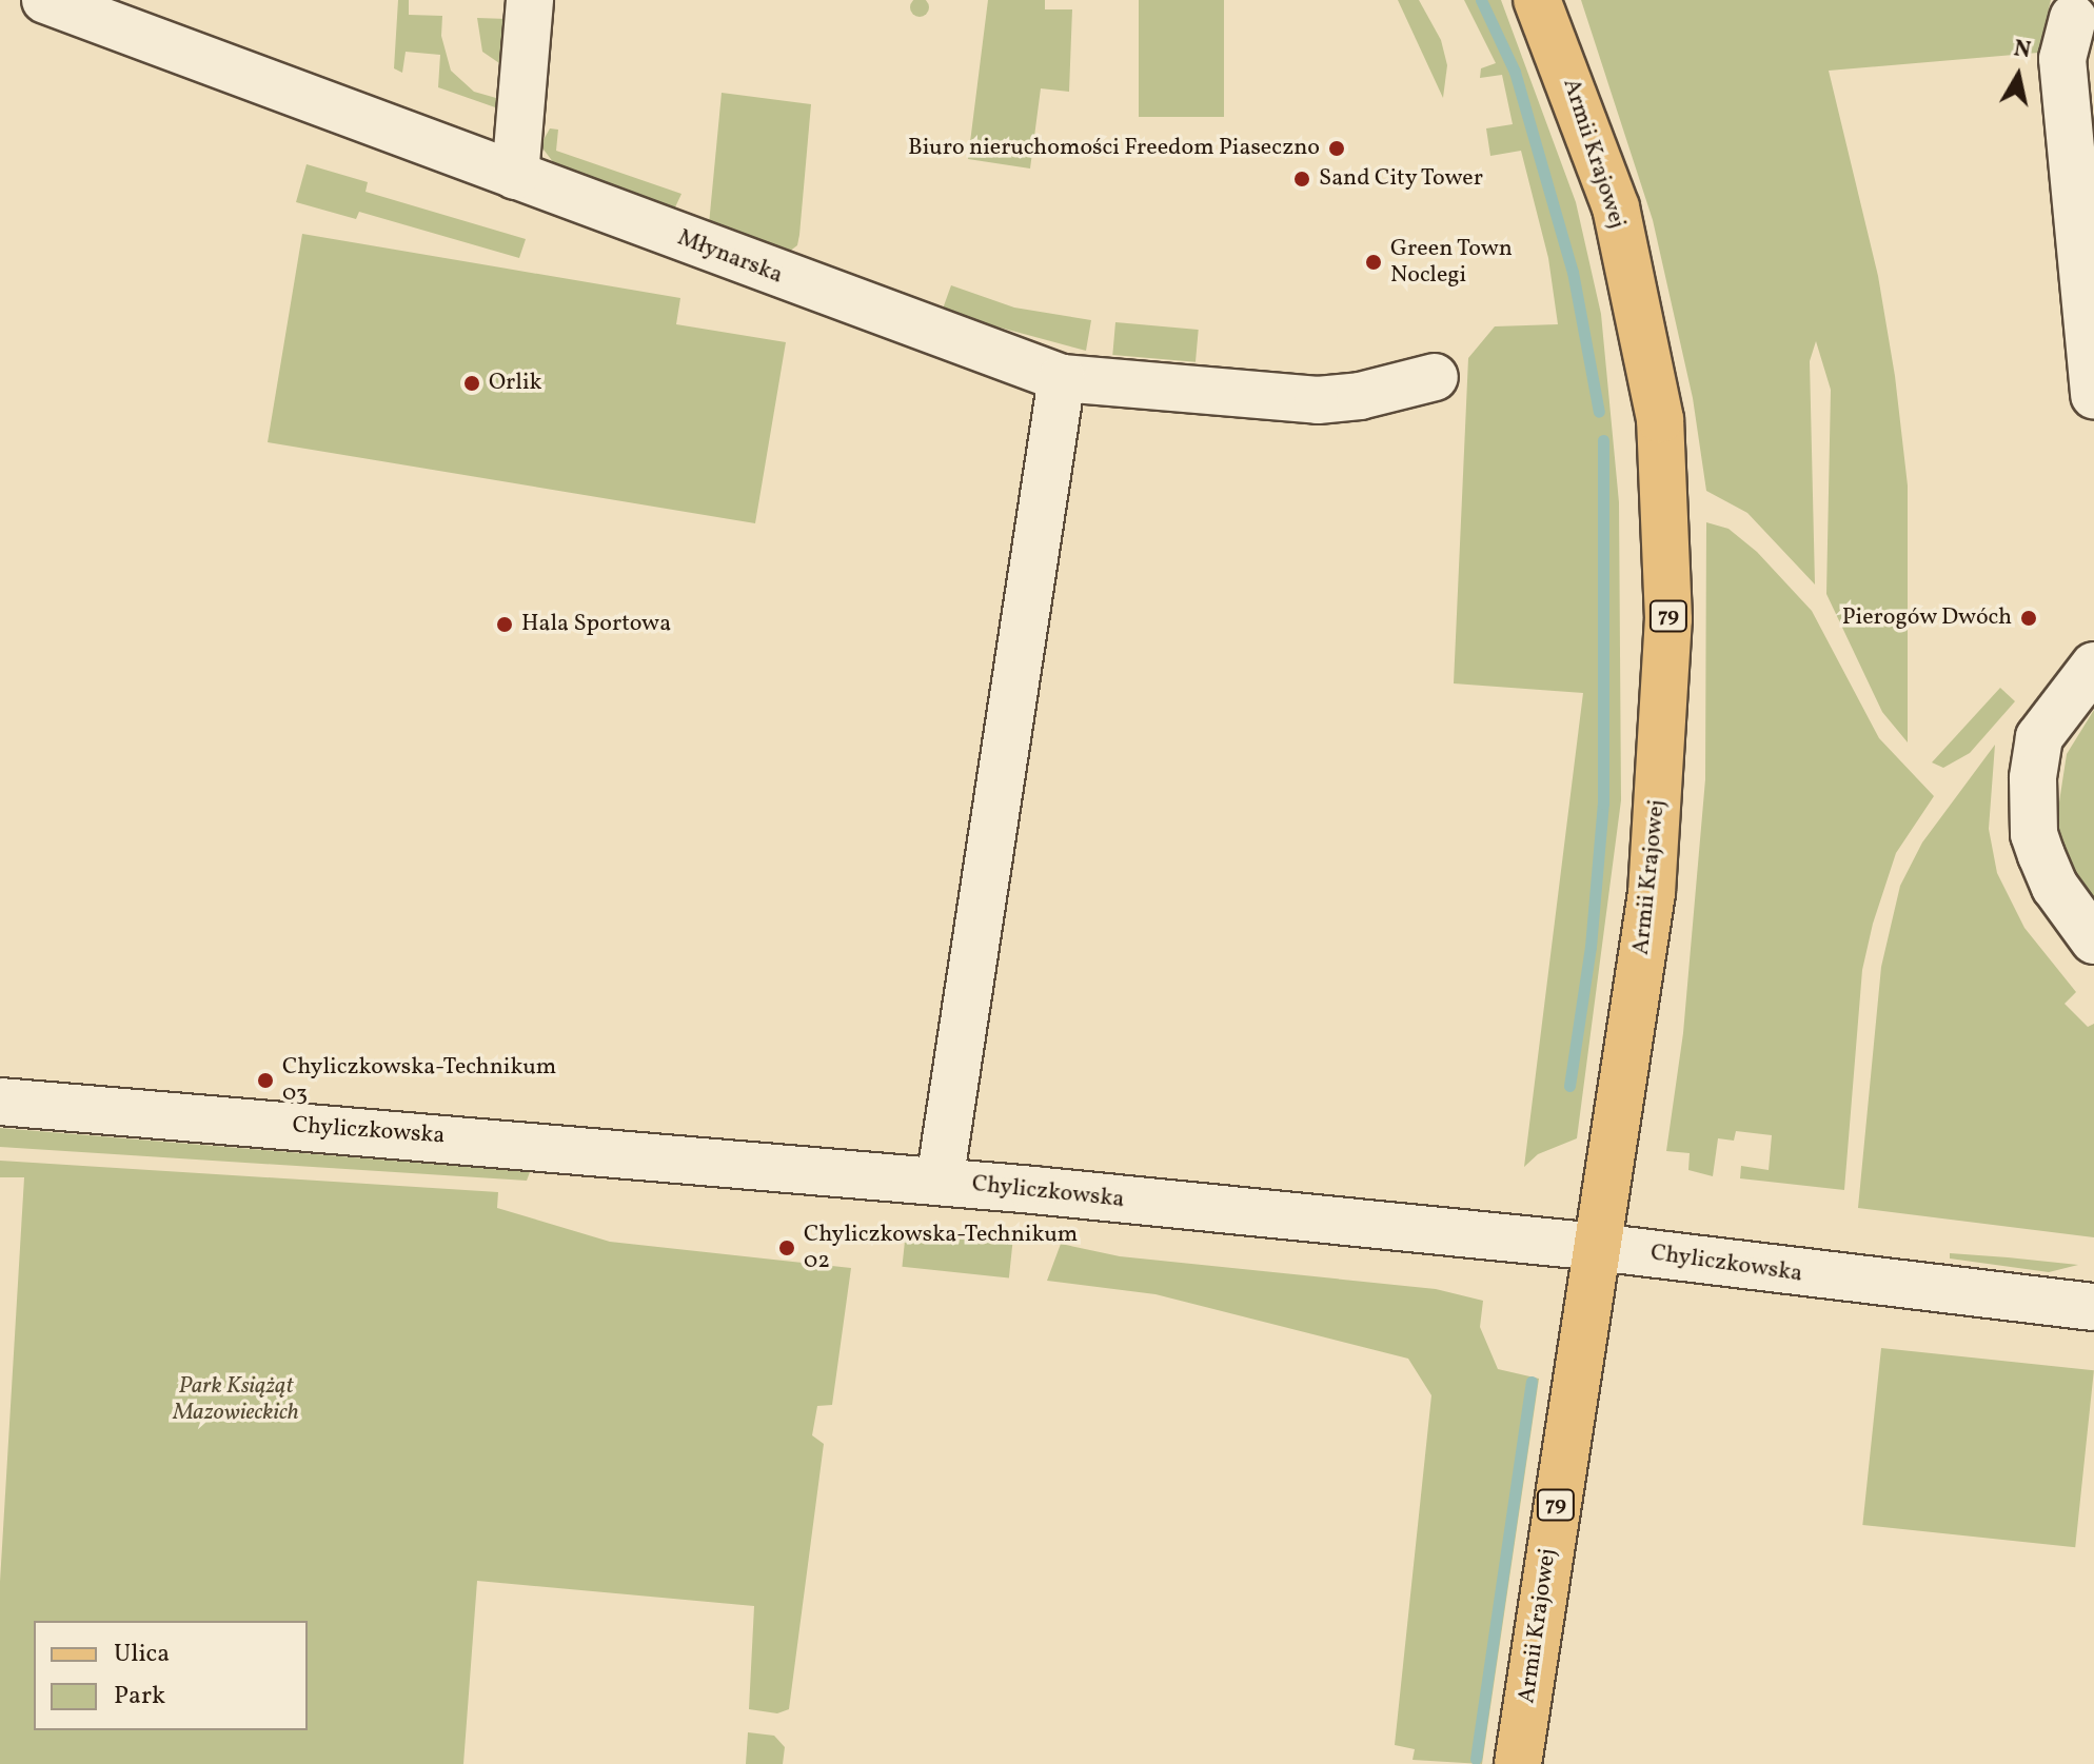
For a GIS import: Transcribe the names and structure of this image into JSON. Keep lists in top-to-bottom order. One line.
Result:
{"streets":{"main road":["Armii Krajowej","79"],"street":["Młynarska","Chyliczkowska"]},"crossings":[["Armii Krajowej","Chyliczkowska"]],"parks":["Park Książąt Mazowieckich"],"places":["Biuro nieruchomości Freedom Piaseczno","Sand City Tower","Green Town Noclegi","Orlik","Pierogów Dwóch","Hala Sportowa","Chyliczkowska-Technikum 03","Chyliczkowska-Technikum 02"],"legend":["Ulica","Park"],"north":"top"}
